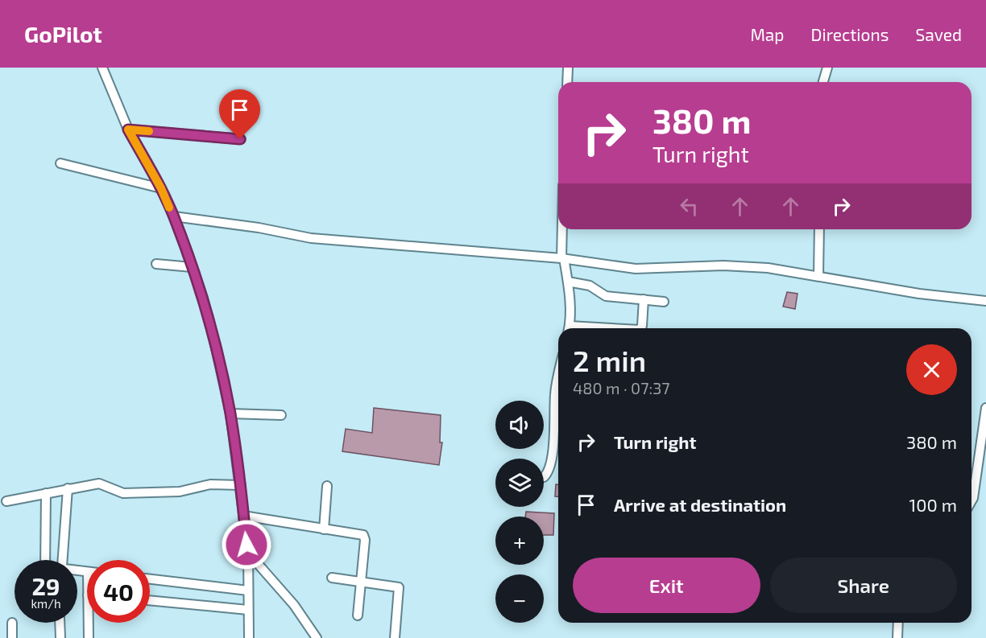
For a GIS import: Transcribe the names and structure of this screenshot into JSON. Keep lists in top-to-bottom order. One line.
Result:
{"page":{"header":"GoPilot","nav":["Map","Directions","Saved"],"turn":["380 m","Turn right"],"heading":["2 min","480 m · 07:37"],"map_buttons":["+","−"],"list":[{"name":"Turn right","value":"380 m"},{"name":"Arrive at destination","value":"100 m"}],"buttons":["Exit","Share"],"speed":"29 km/h","limit":"40"}}
